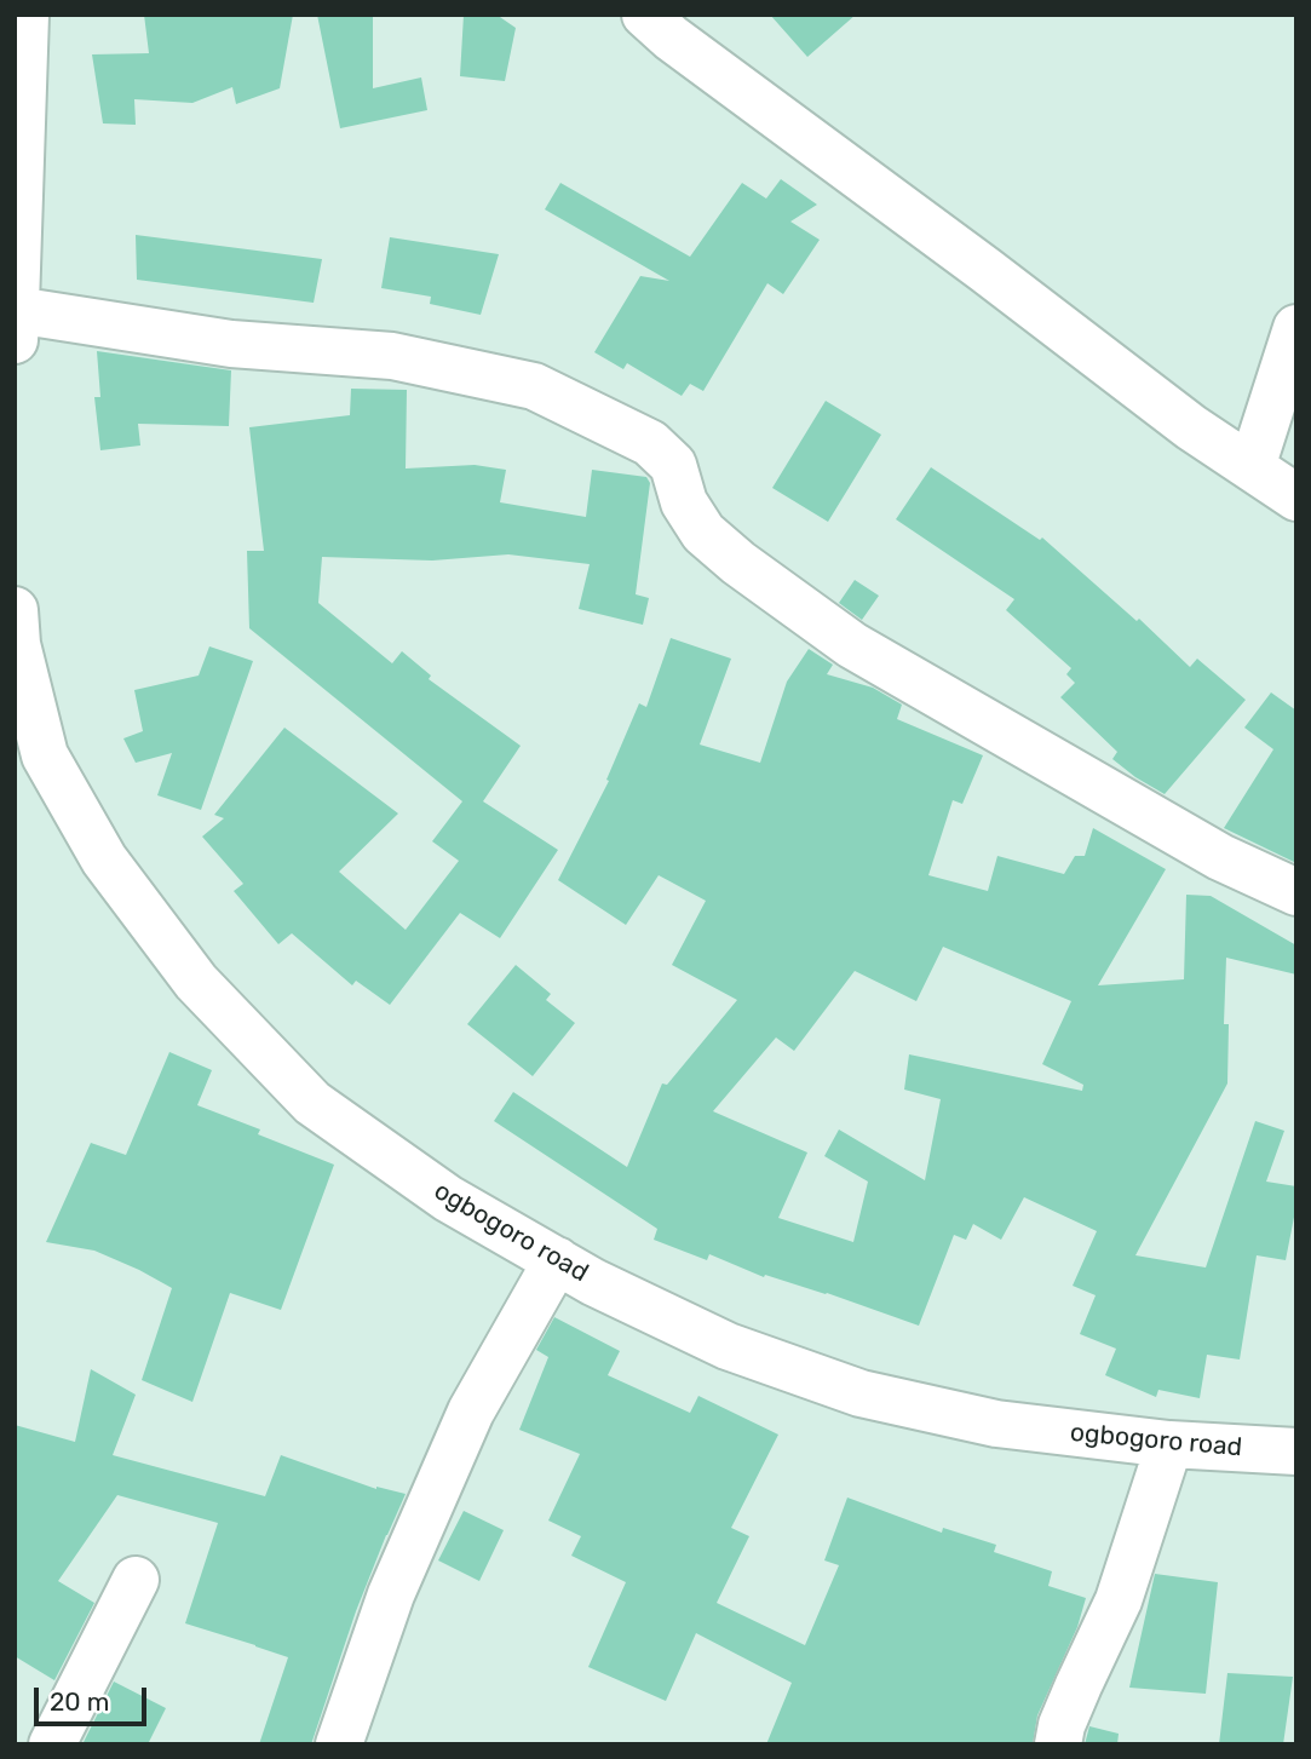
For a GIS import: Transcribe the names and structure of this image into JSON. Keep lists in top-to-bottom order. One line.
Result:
{"streets":{"street":["ogbogoro road"]},"scale_bar":"20 m"}
